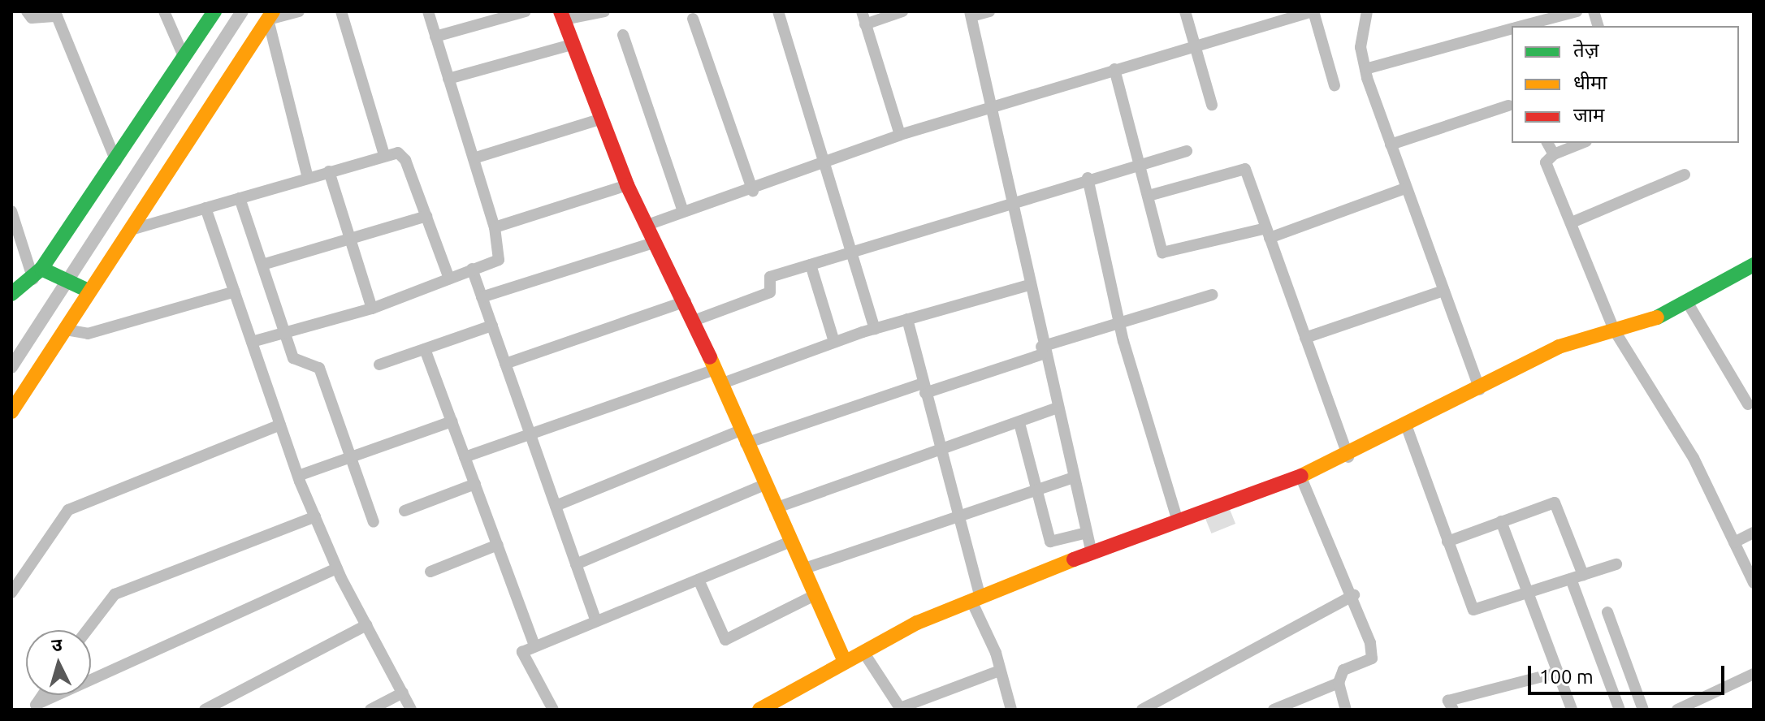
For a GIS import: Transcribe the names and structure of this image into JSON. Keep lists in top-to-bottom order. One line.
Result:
{"legend":["तेज़","धीमा","जाम"],"scale_bar":"100 m","north":"top"}
